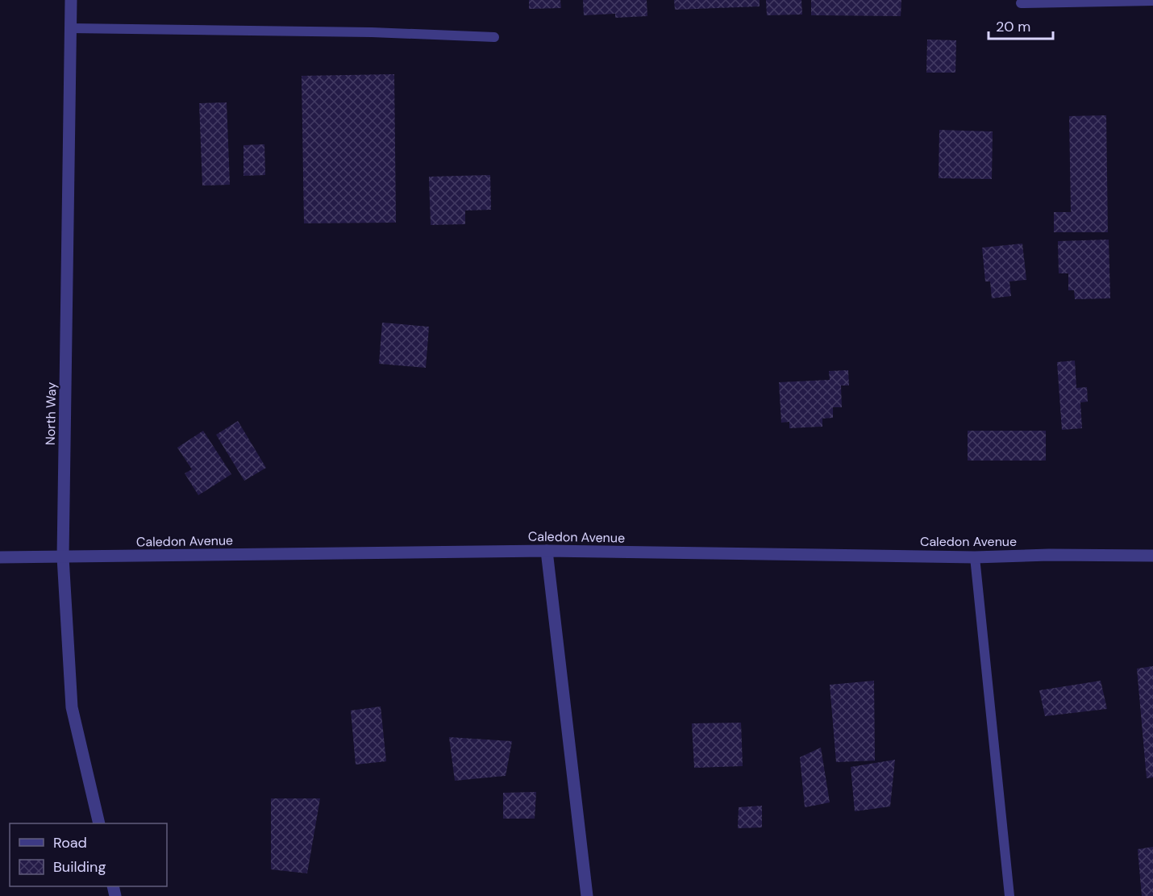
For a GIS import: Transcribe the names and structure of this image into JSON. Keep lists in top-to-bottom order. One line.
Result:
{"streets":{"street":["North Way","Caledon Avenue"]},"crossings":[["North Way","Caledon Avenue"]],"legend":["Road","Building"],"scale_bar":"20 m"}
